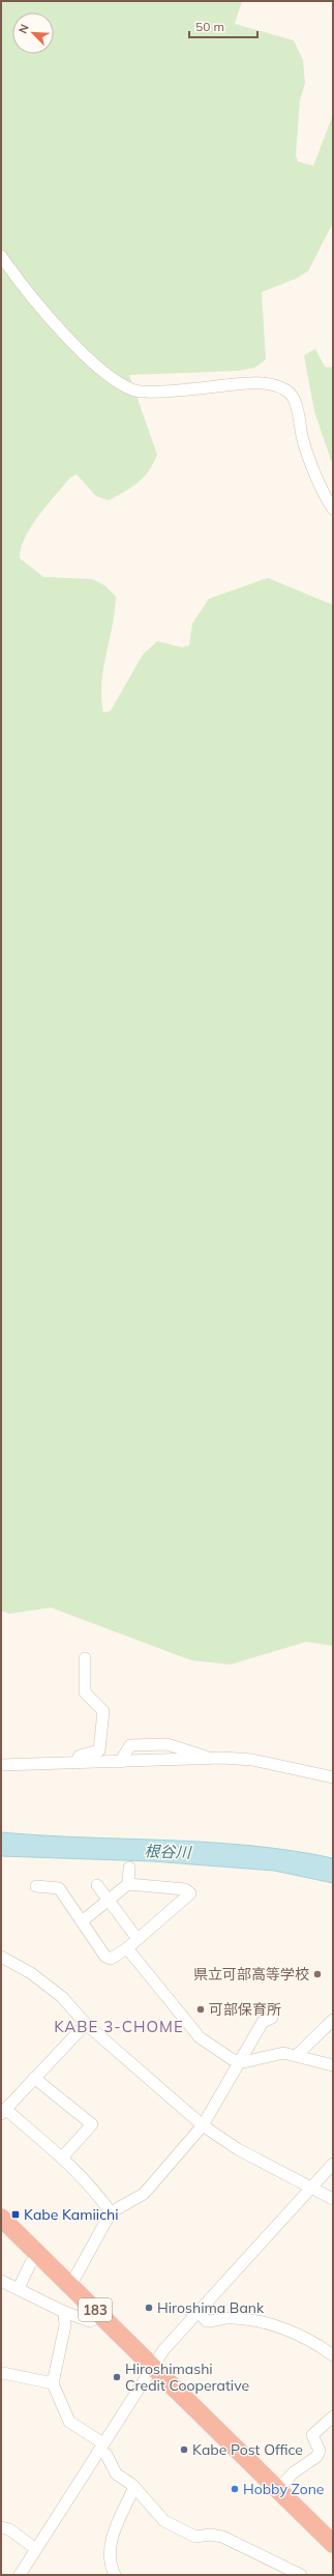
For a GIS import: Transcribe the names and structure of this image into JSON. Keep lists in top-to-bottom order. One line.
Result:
{"streets":{"highway":["183"]},"districts":["KABE 3-CHOME"],"water":["根谷川"],"places":{"other":["県立可部高等学校","可部保育所","Hiroshima Bank","Hiroshimashi Credit Cooperative","Kabe Post Office","Hobby Zone"],"transit":["Kabe Kamiichi"]},"scale_bar":"50 m","north":"top left"}
